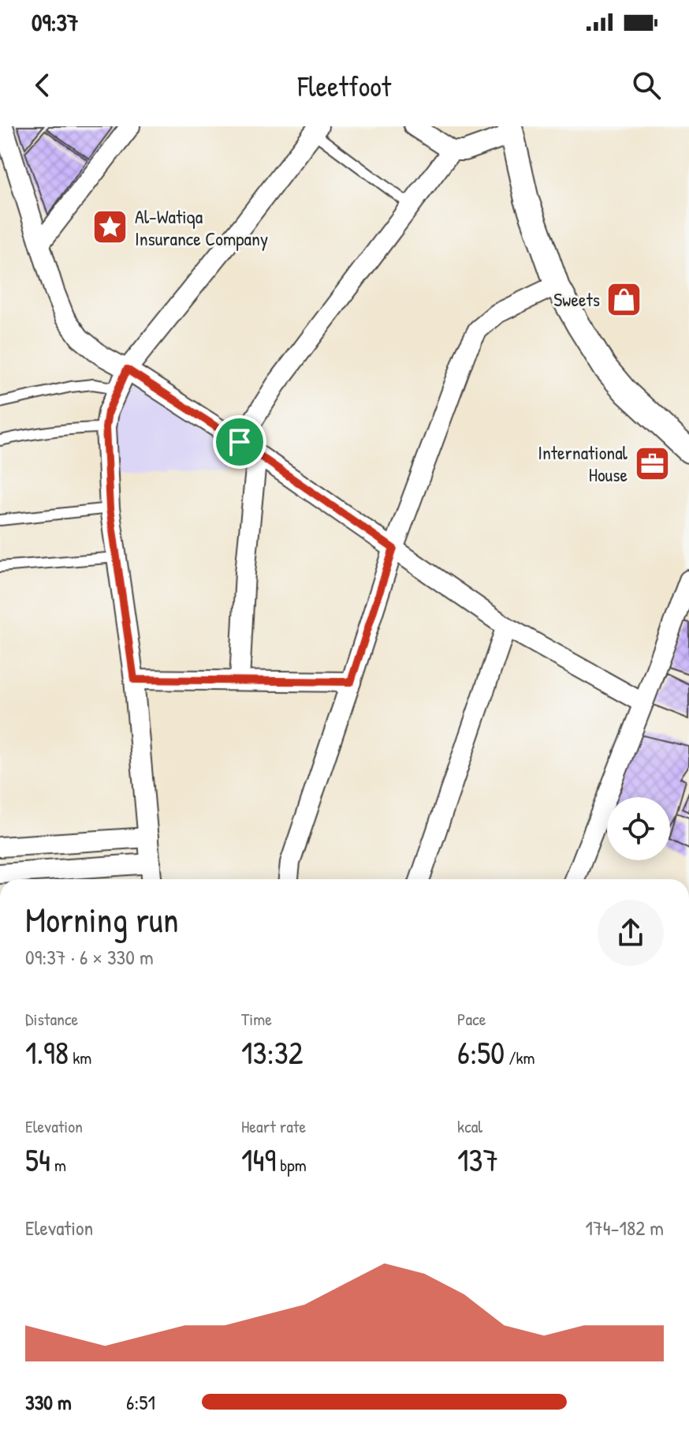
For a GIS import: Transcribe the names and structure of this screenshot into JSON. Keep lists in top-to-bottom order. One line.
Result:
{"places":{"place":["Al-Watiqa Insurance Company"],"shop":["Sweets"],"office":["International House"]},"page":{"status":"09:37","header":"Fleetfoot","heading":["Morning run","09:37 · 6 × 330 m"],"stats":[["Distance","1.98 km"],["Time","13:32"],["Pace","6:50 /km"],["Elevation","54 m"],["Heart rate","149 bpm"],["kcal","137"]],"chart":["Elevation","174–182 m"],"list":[{"name":"330 m","note":"6:51"}]}}
